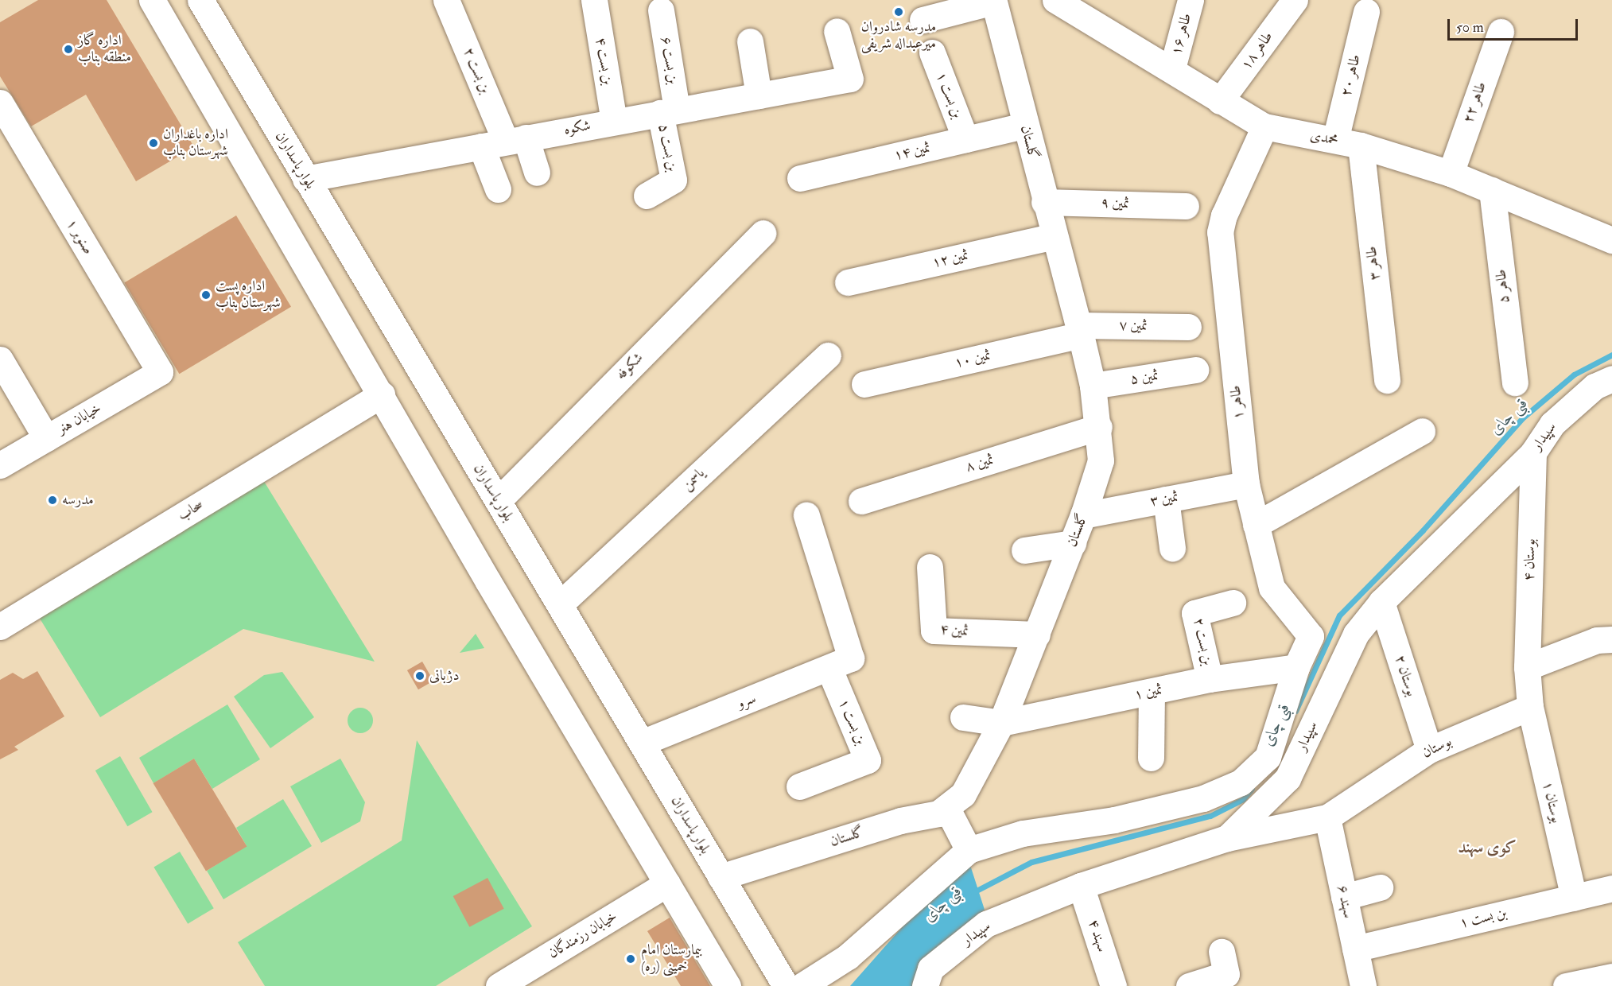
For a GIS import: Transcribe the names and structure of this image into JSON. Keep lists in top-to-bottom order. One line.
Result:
{"streets":{"main road":["طاهر ۱۶","طاهر ۱۸","بن بست ۶","بن بست ۴","بن بست ۲","طاهر ۲۰","بن بست ۱","طاهر ۲۲","شکوه","محمدی","گلستان","بن بست ۵","ثمین ۱۴","بلوار پاسداران","ثمین ۹","صنوبر ۱","ثمین ۱۲","طاهر ۳","طاهر ۵","ثمین ۷","ثمین ۱۰","شکوفه","ثمین ۵","طاهر ۱","خیابان هنر","سپیدار","ثمین ۸","یاسمن","ثمین ۳","سحاب","بوستان ۴","ثمین ۴","بوستان ۲","ثمین ۱","سرو","بوستان","بوستان ۱","سهند ۶","خیابان رزمندگان","سهند ۴"]},"crossings":[["طاهر ۱۶","محمدی"],["طاهر ۱۸","محمدی"],["بن بست ۶","شکوه"],["بن بست ۶","بن بست ۵"],["بن بست ۴","شکوه"],["بن بست ۲","شکوه"],["بن بست ۲","ثمین ۱"],["طاهر ۲۰","محمدی"],["بن بست ۱","ثمین ۱۴"],["بن بست ۱","سرو"],["بن بست ۱","بوستان ۱"],["بن بست ۱","سهند ۶"],["طاهر ۲۲","محمدی"],["شکوه","بن بست ۵"],["شکوه","بلوار پاسداران"],["محمدی","طاهر ۳"],["محمدی","طاهر ۵"],["محمدی","طاهر ۱"],["گلستان","ثمین ۱۴"],["گلستان","بلوار پاسداران"],["گلستان","ثمین ۹"],["گلستان","ثمین ۱۲"],["گلستان","ثمین ۷"],["گلستان","ثمین ۱۰"],["گلستان","ثمین ۵"],["گلستان","ثمین ۸"],["گلستان","ثمین ۳"],["گلستان","ثمین ۴"],["گلستان","ثمین ۱"],["بلوار پاسداران","شکوفه"],["بلوار پاسداران","یاسمن"],["بلوار پاسداران","سرو"],["صنوبر ۱","خیابان هنر"],["ثمین ۷","ثمین ۱۰"],["طاهر ۱","ثمین ۳"],["طاهر ۱","ثمین ۱"],["سپیدار","بوستان ۴"],["سپیدار","بوستان ۲"],["سپیدار","بوستان"],["سپیدار","سهند ۴"],["بوستان ۲","بوستان"],["بوستان","بوستان ۱"],["بوستان","سهند ۶"]],"districts":["کوی سهند"],"water":["قبی چای"],"places":["مدرسه شادروان میرعبداله شریفی","اداره گاز منطقه بناب","اداره باغداران شهرستان بناب","اداره پست شهرستان بناب","مدرسه","دژبانی","بیمارستان امام خمینی (ره)"],"scale_bar":"50 m"}
